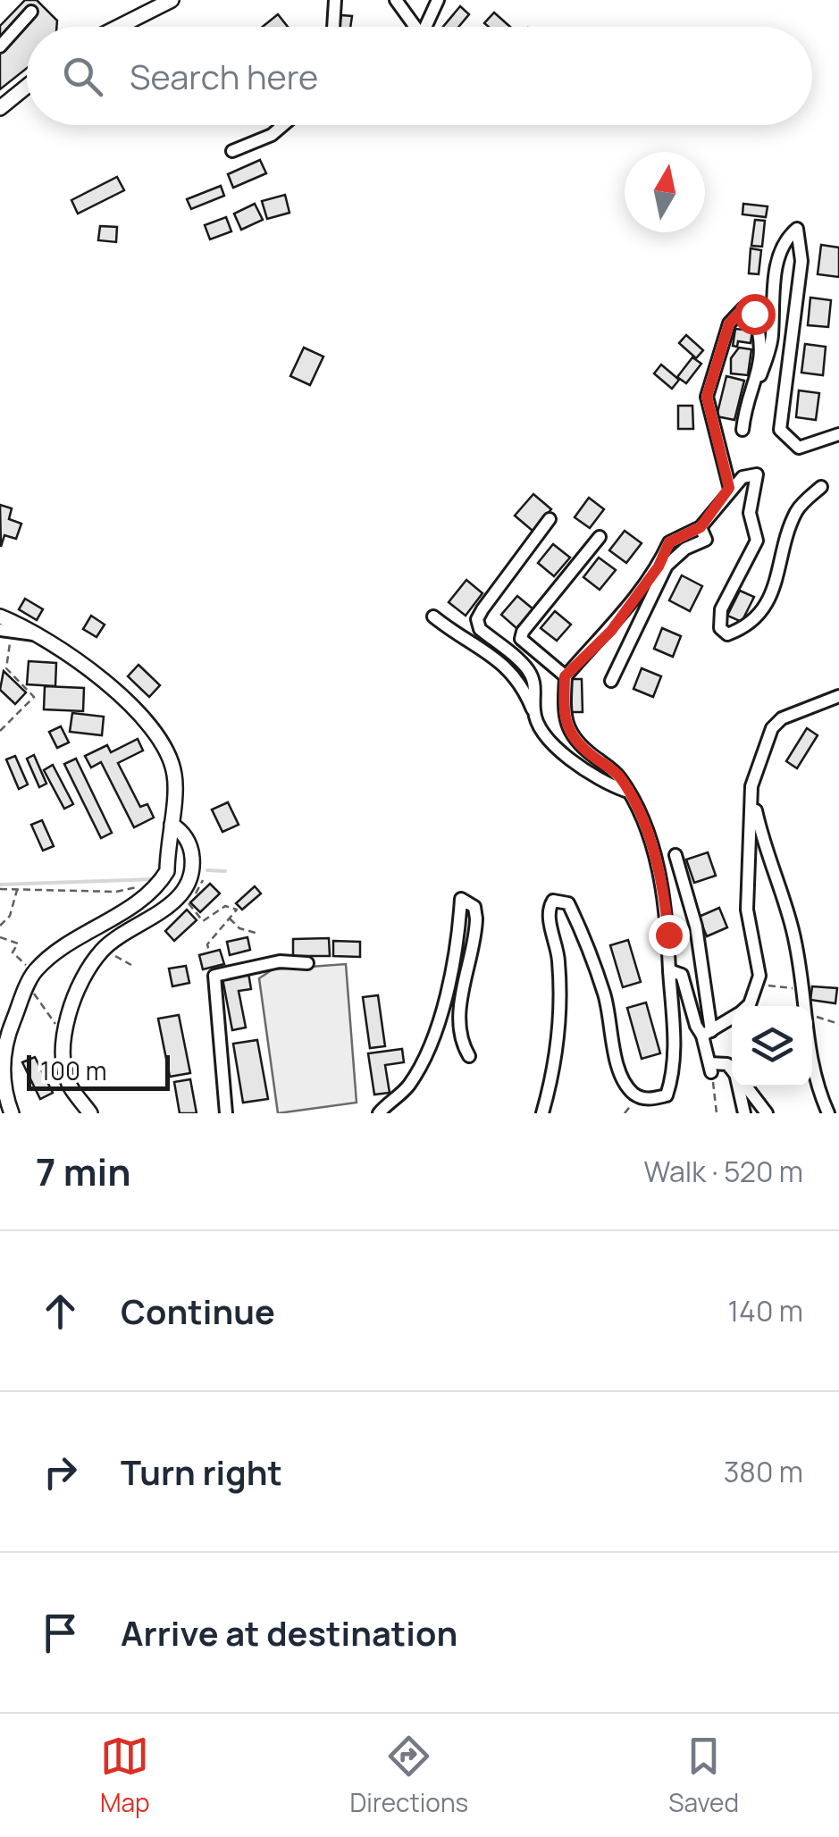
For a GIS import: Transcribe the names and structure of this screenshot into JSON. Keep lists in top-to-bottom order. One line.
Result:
{"scale_bar":"100 m","north":"top","page":{"search":"Search here","scale":"100 m","heading":["7 min","Walk · 520 m"],"list":[["Continue","140 m"],["Turn right","380 m"],"Arrive at destination"],"nav":["Map","Directions","Saved"]}}
